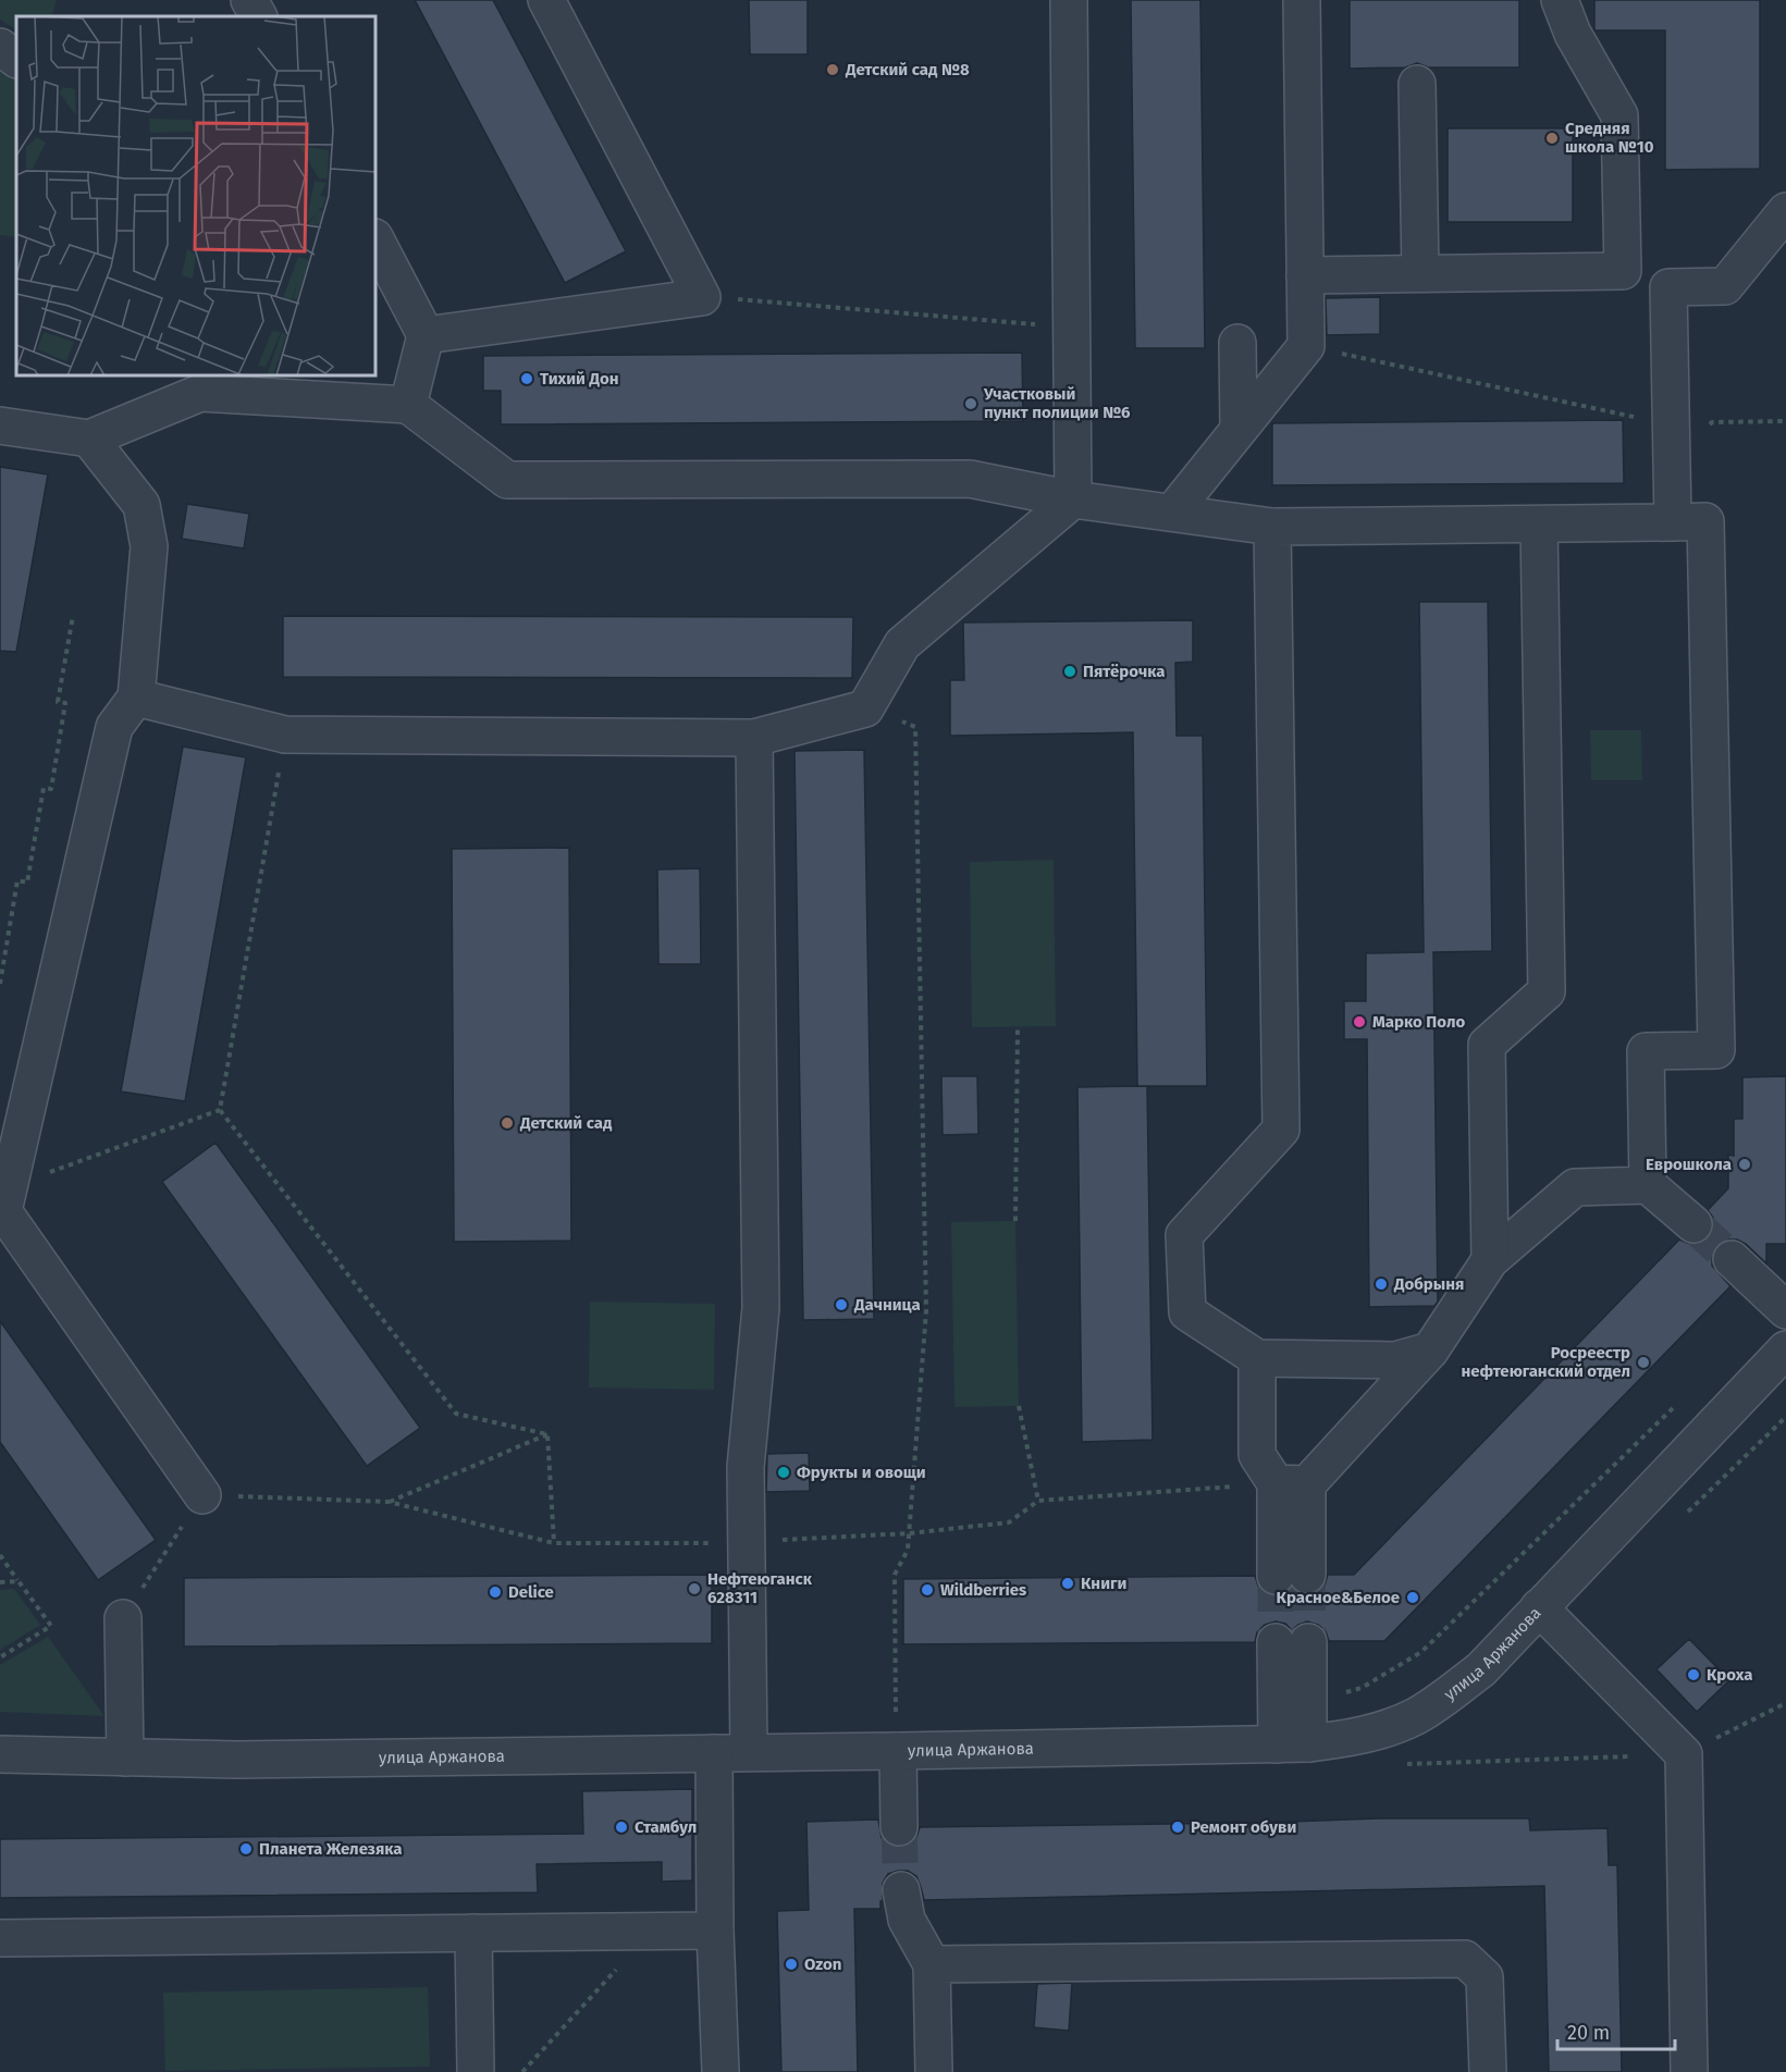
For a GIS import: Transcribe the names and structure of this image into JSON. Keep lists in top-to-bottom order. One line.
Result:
{"streets":{"street":["улица Аржанова"]},"places":["Детский сад №8","Средняя школа №10","Тихий Дон","Участковый пункт полиции №6","Пятёрочка","Марко Поло","Детский сад","Еврошкола","Добрыня","Дачница","Росреестр нефтеюганский отдел","Фрукты и овощи","Книги","Нефтеюганск 628311","Wildberries","Delice","Красное&Белое","Кроха","Стамбул","Ремонт обуви","Планета Железяка","Ozon"],"scale_bar":"20 m"}
